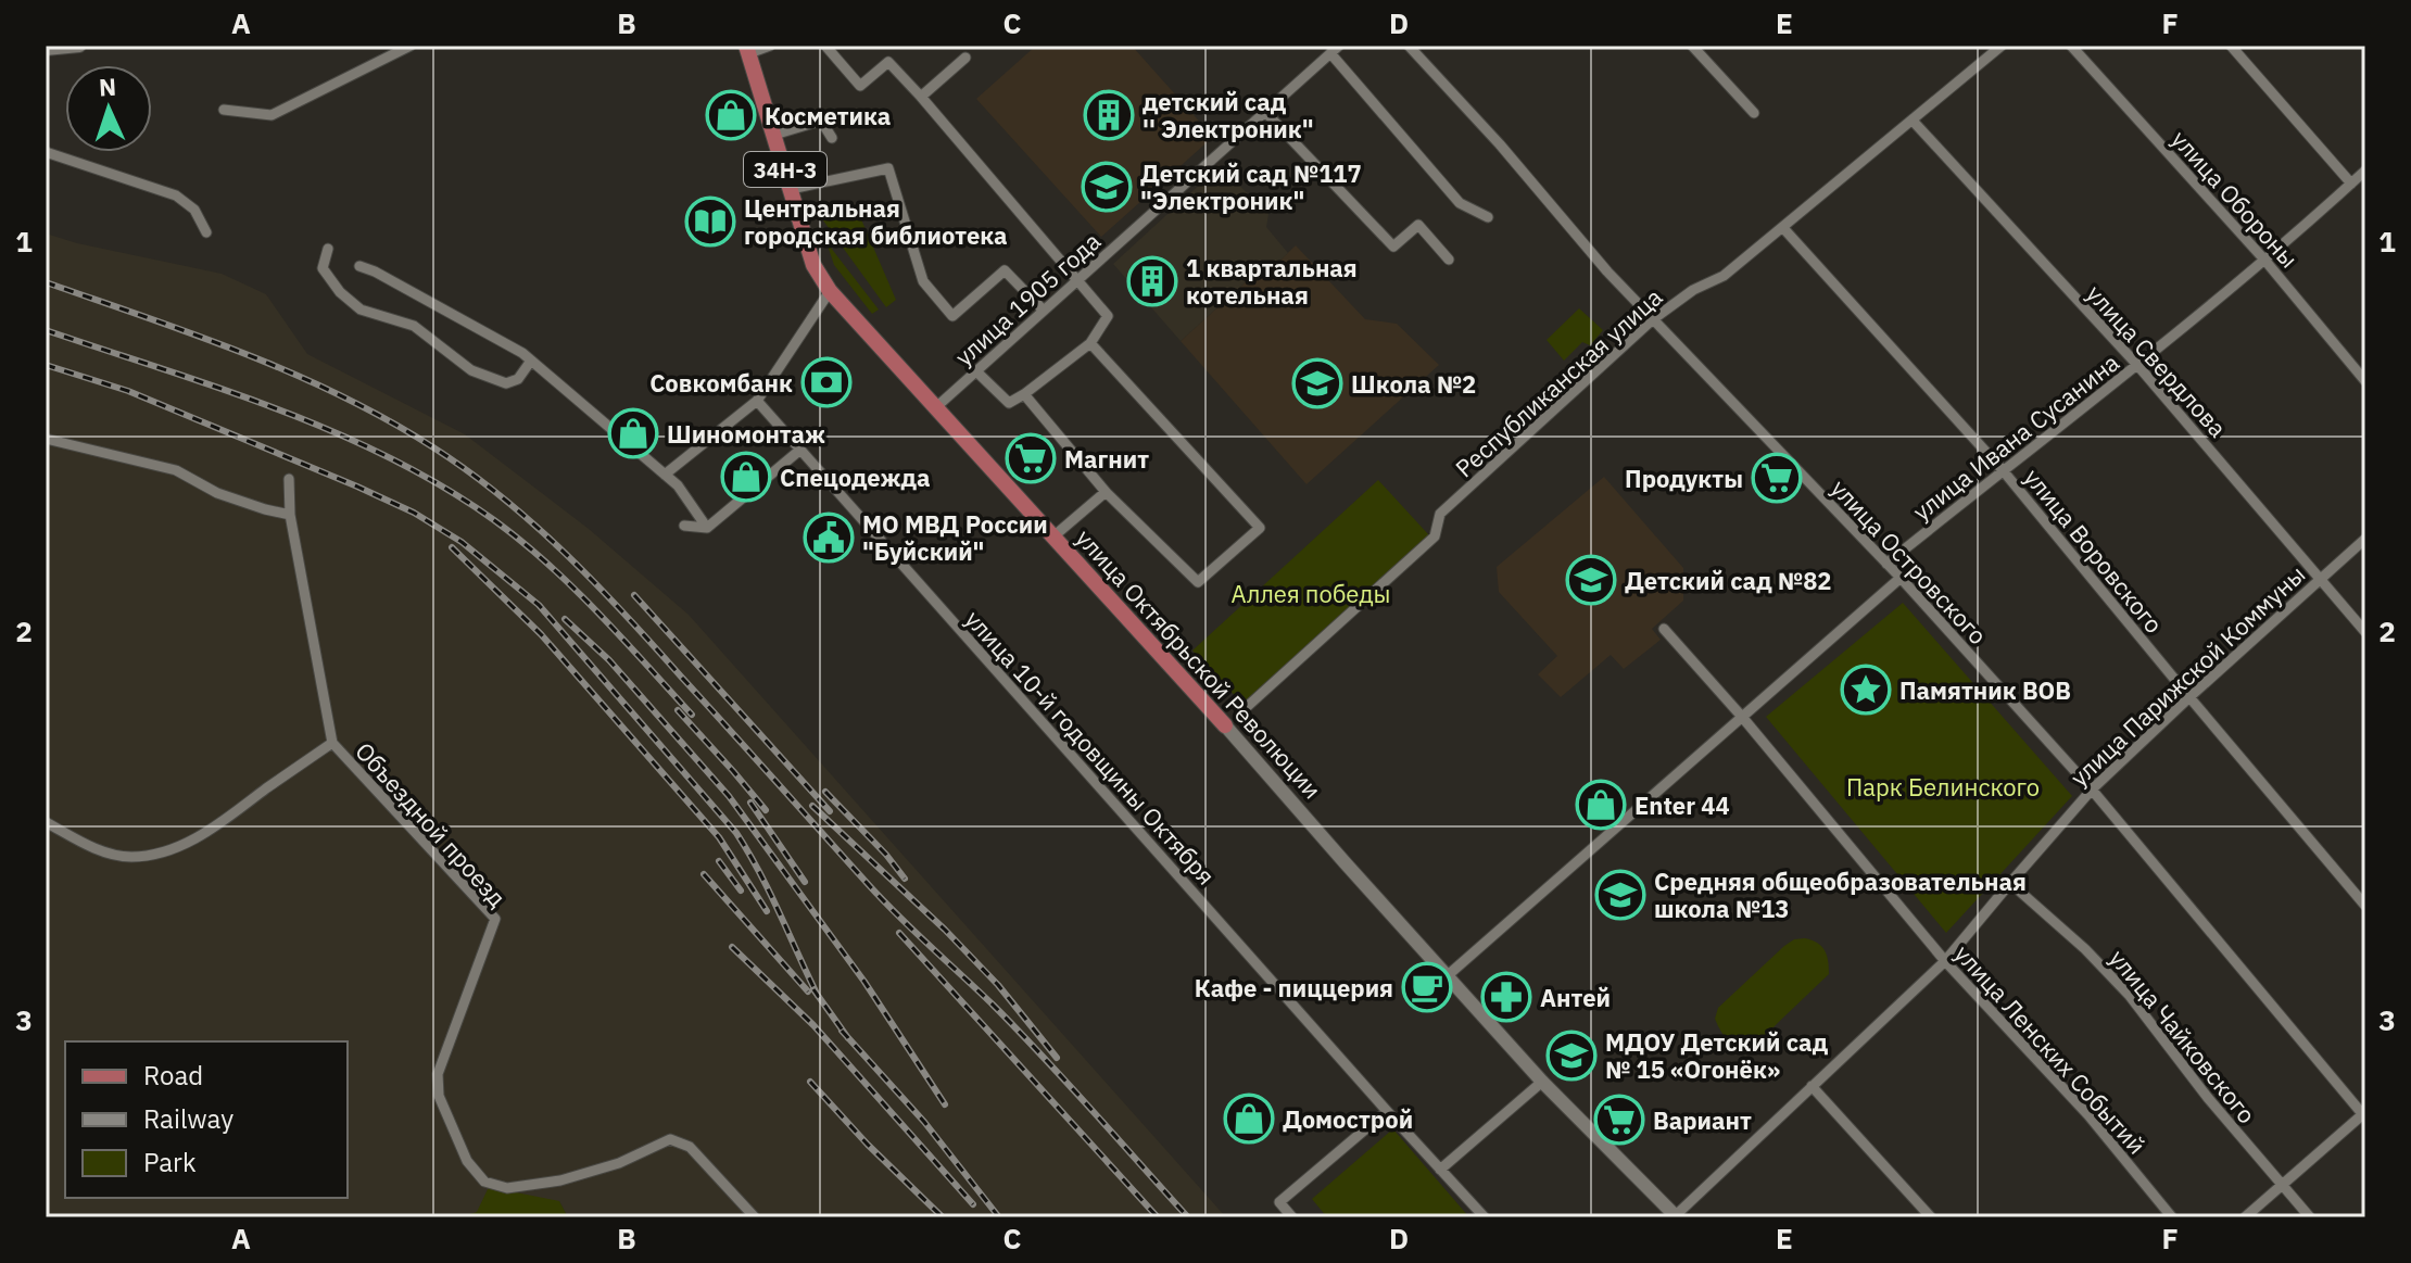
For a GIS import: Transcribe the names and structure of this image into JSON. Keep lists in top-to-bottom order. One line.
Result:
{"streets":{"main road":["34Н-3","улица Октябрьской Революции"],"street":["улица Обороны","улица 1905 года","улица Свердлова","Республиканская улица","улица Ивана Сусанина","улица Воровского","улица Островского","улица Парижской Коммуны","улица 10-й годовщины Октября","Объездной проезд","улица Чайковского","улица Ленских Событий"]},"crossings":[["улица Обороны","улица Ивана Сусанина"],["улица 1905 года","улица Октябрьской Революции"],["улица Свердлова","Республиканская улица"],["улица Свердлова","улица Ивана Сусанина"],["улица Свердлова","улица Парижской Коммуны"],["Республиканская улица","улица Воровского"],["Республиканская улица","улица Островского"],["улица Ивана Сусанина","улица Воровского"],["улица Ивана Сусанина","улица Островского"],["улица Воровского","улица Парижской Коммуны"],["улица Островского","улица Парижской Коммуны"],["улица Октябрьской Революции","улица Парижской Коммуны"],["улица Парижской Коммуны","улица Чайковского"],["улица Парижской Коммуны","улица Ленских Событий"]],"parks":["Аллея победы","Парк Белинского"],"places":{"shop":["Косметика","Шиномонтаж","Спецодежда","Enter 44","Домострой"],"building":["детский сад '' Электроник\"","1 квартальная котельная"],"school or university":["Детский сад №117 \"Электроник\"","Школа №2","Детский сад №82","Средняя общеобразовательная школа №13","МДОУ Детский сад № 15 «Огонёк»"],"library":["Центральная городская библиотека"],"bank":["Совкомбанк"],"supermarket":["Магнит","Продукты","Вариант"],"public building":["МО МВД России \"Буйский\""],"place":["Памятник ВОВ"],"cafe":["Кафе - пиццерия"],"pharmacy":["Антей"]},"legend":["Road","Railway","Park"],"north":"top","grid":{"columns":["A","B","C","D","E","F"],"rows":["1","2","3"]}}
